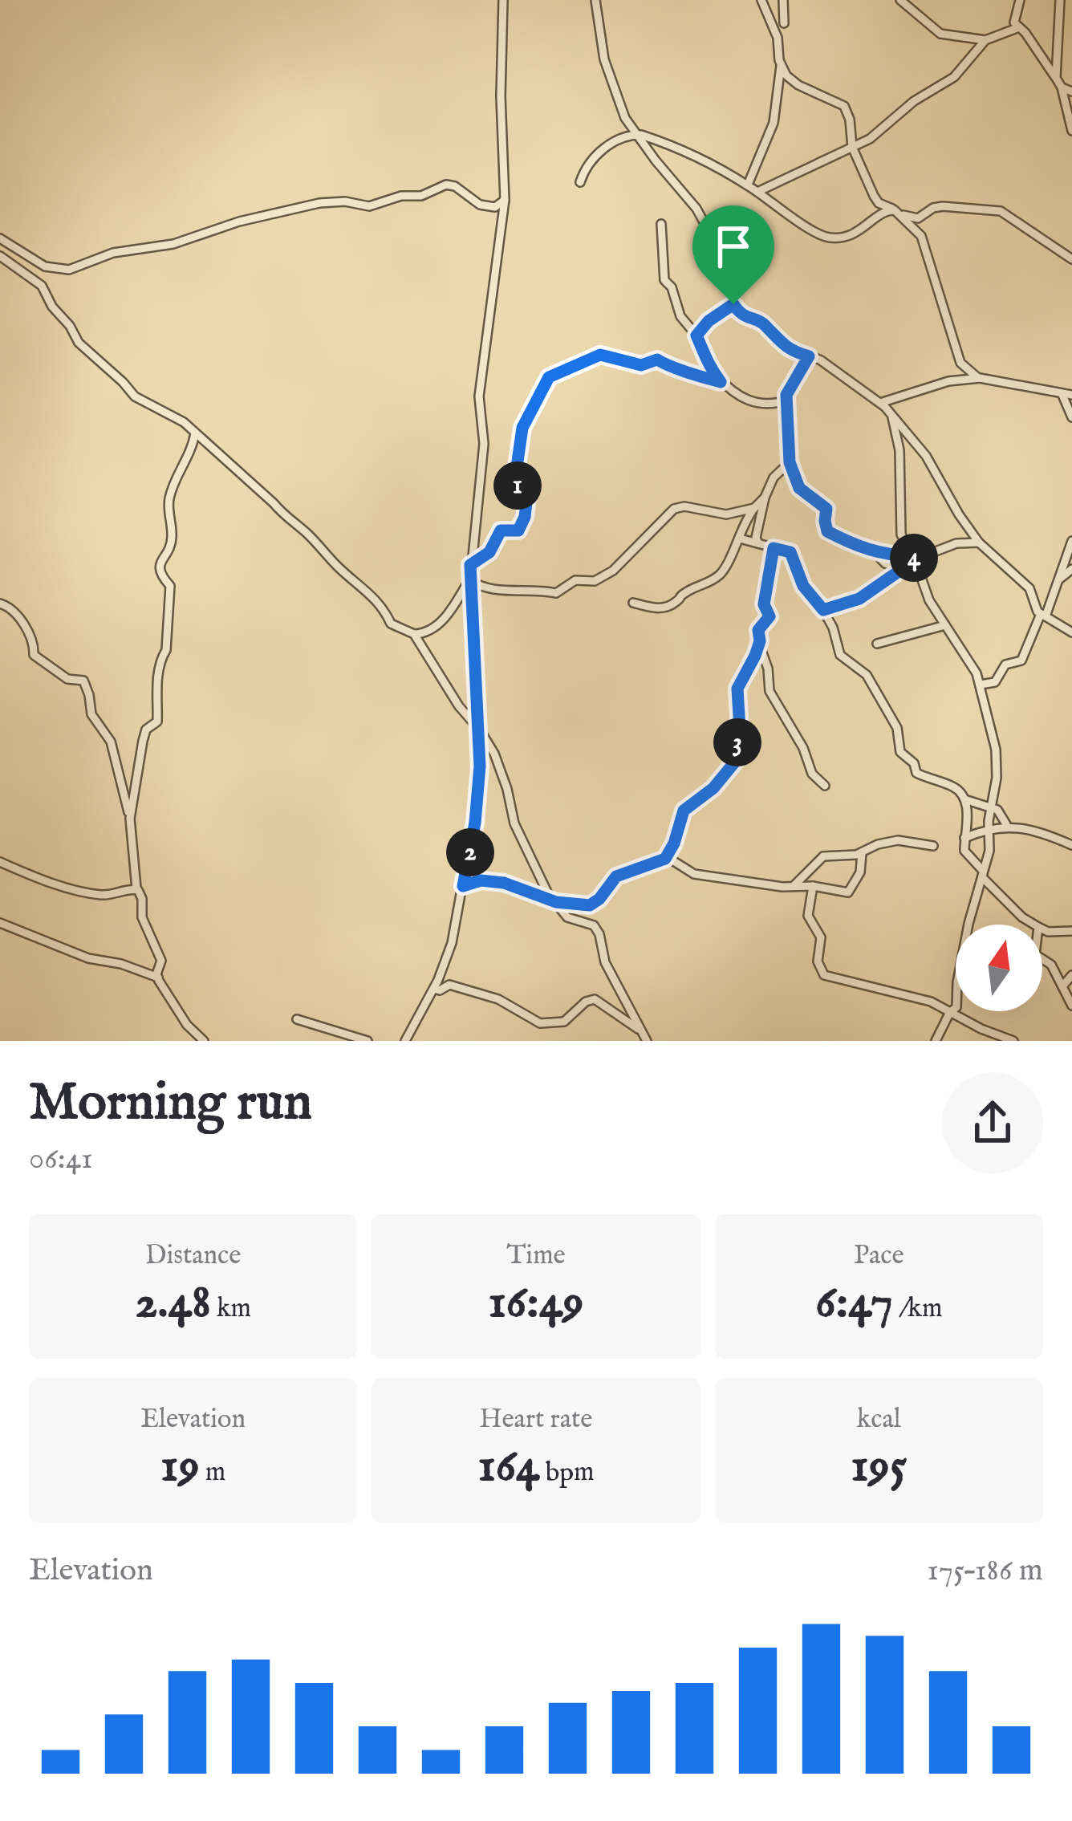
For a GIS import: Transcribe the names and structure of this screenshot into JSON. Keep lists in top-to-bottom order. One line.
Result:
{"north":"top","page":{"pins":["1","4","3","2"],"heading":["Morning run","06:41"],"stats":[["Distance","2.48 km"],["Time","16:49"],["Pace","6:47 /km"],["Elevation","19 m"],["Heart rate","164 bpm"],["kcal","195"]],"chart":["Elevation","175–186 m"]}}
